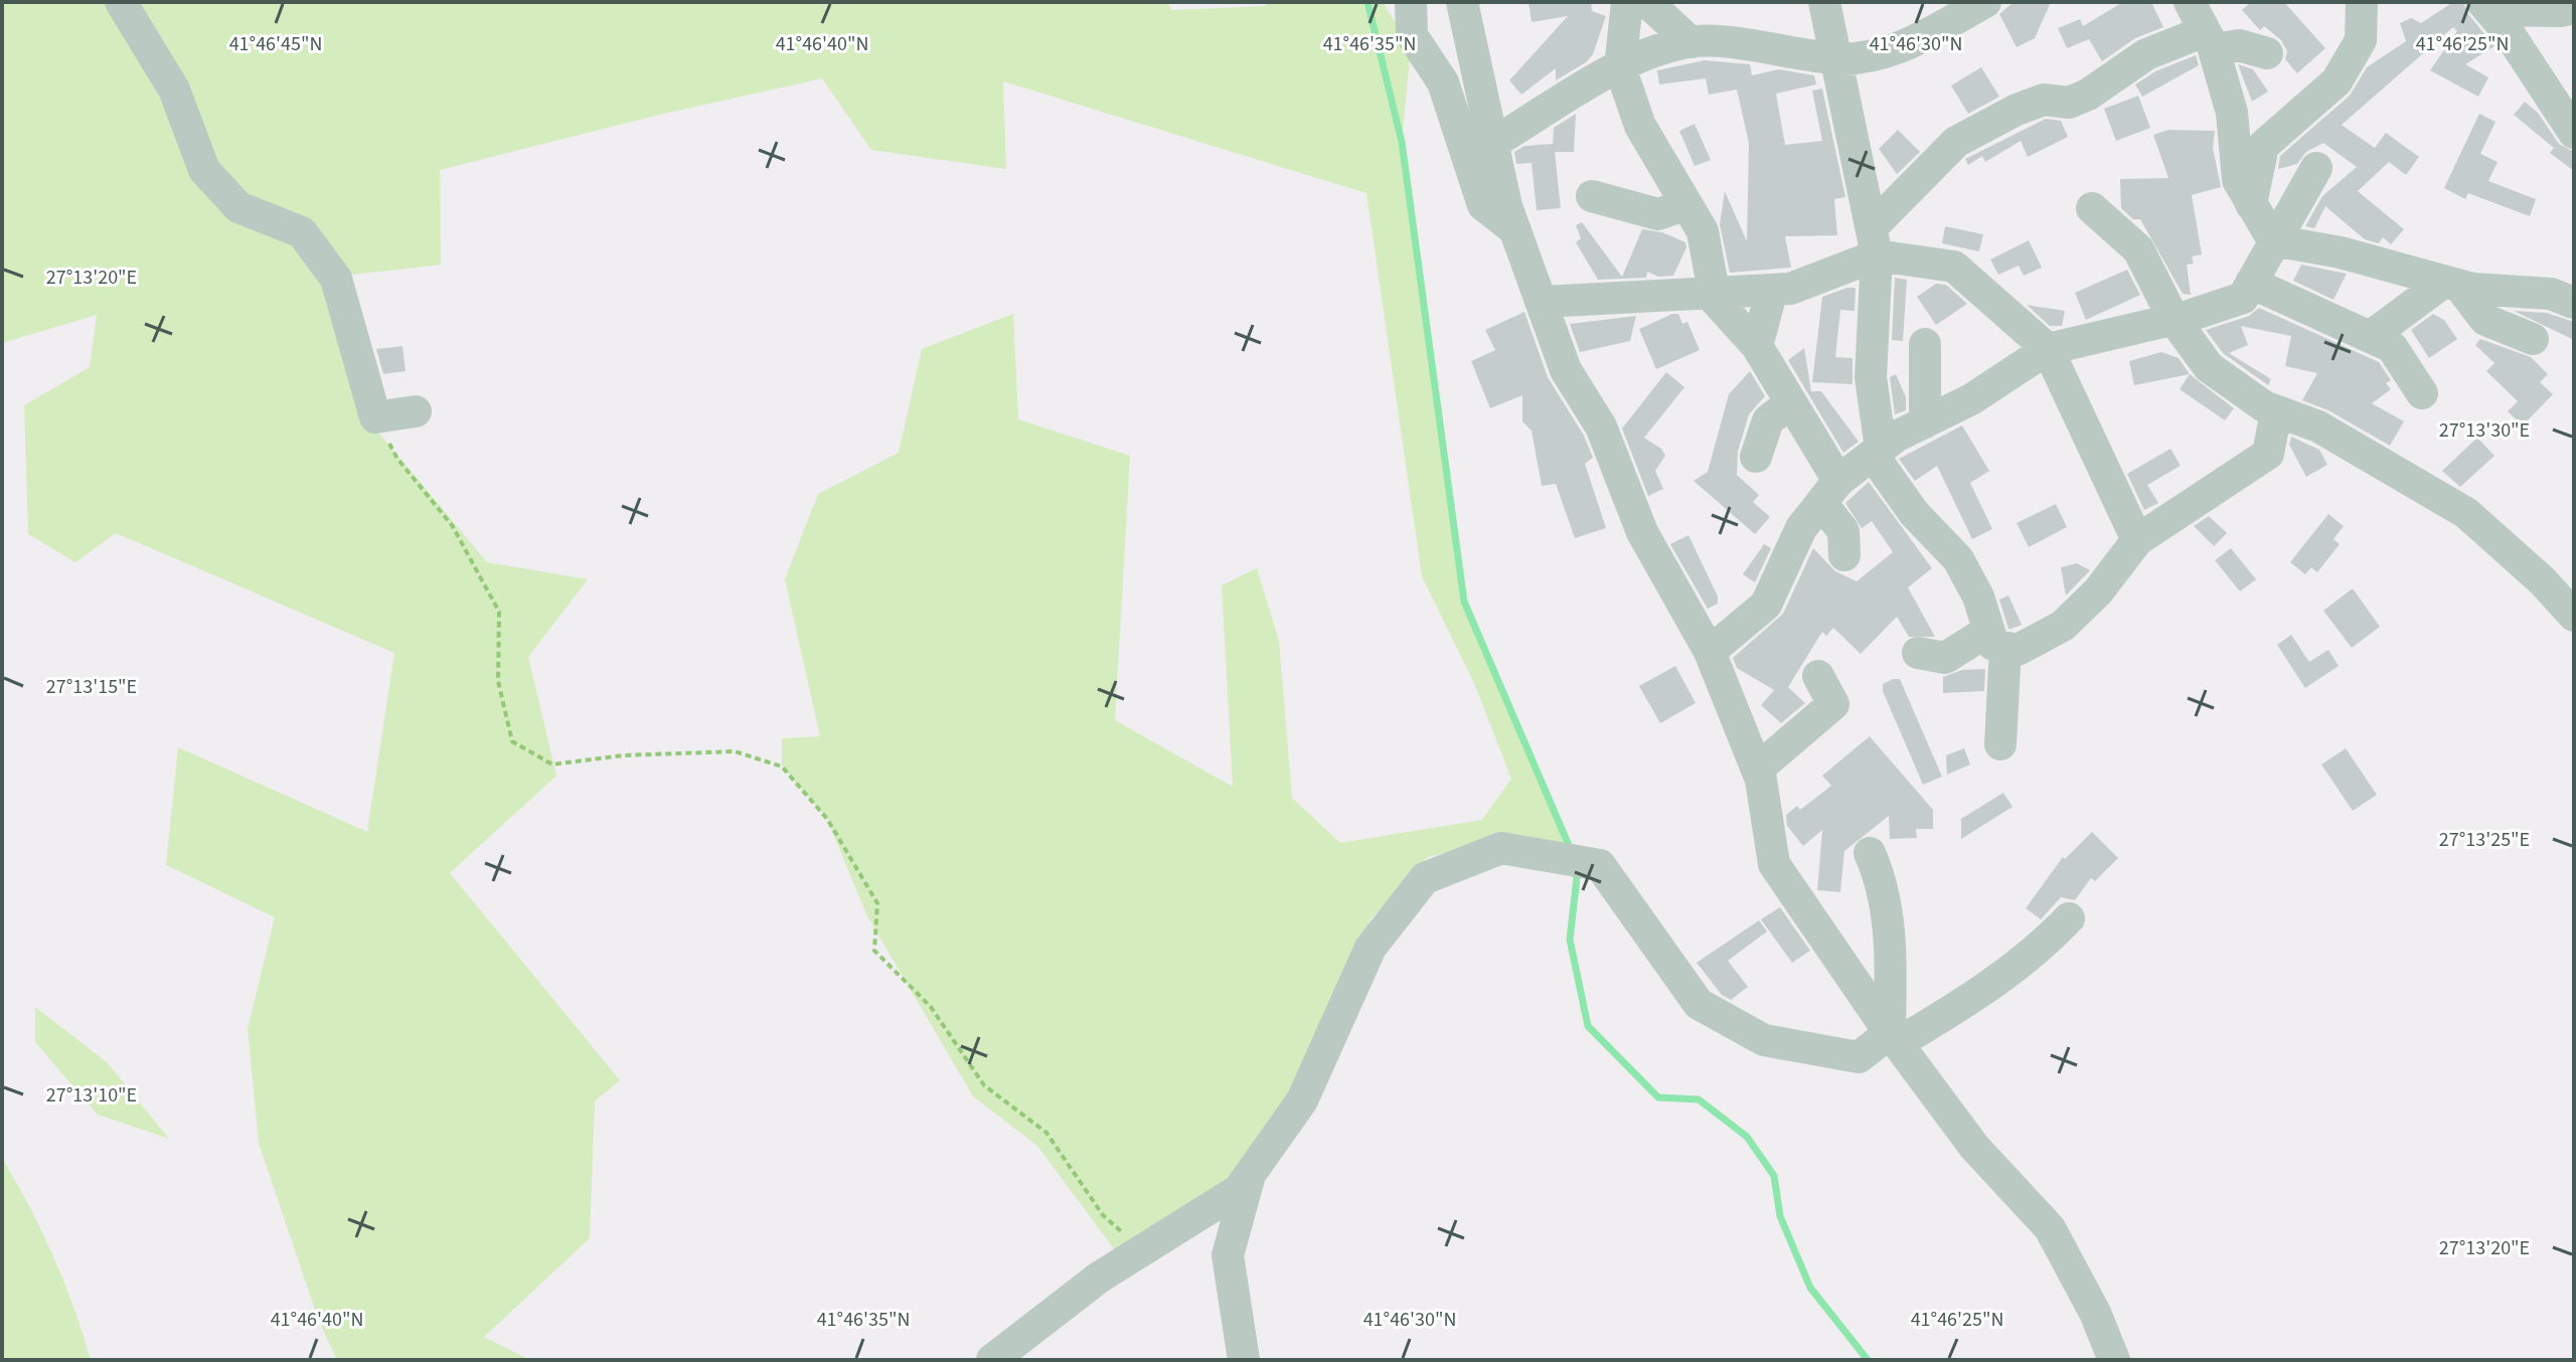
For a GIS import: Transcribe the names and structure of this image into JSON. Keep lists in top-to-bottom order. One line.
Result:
{"coordinates":["41°46'45\"N","41°46'40\"N","41°46'35\"N","41°46'30\"N","41°46'25\"N","27°13'20\"E","27°13'30\"E","27°13'15\"E","27°13'25\"E","27°13'10\"E"]}
